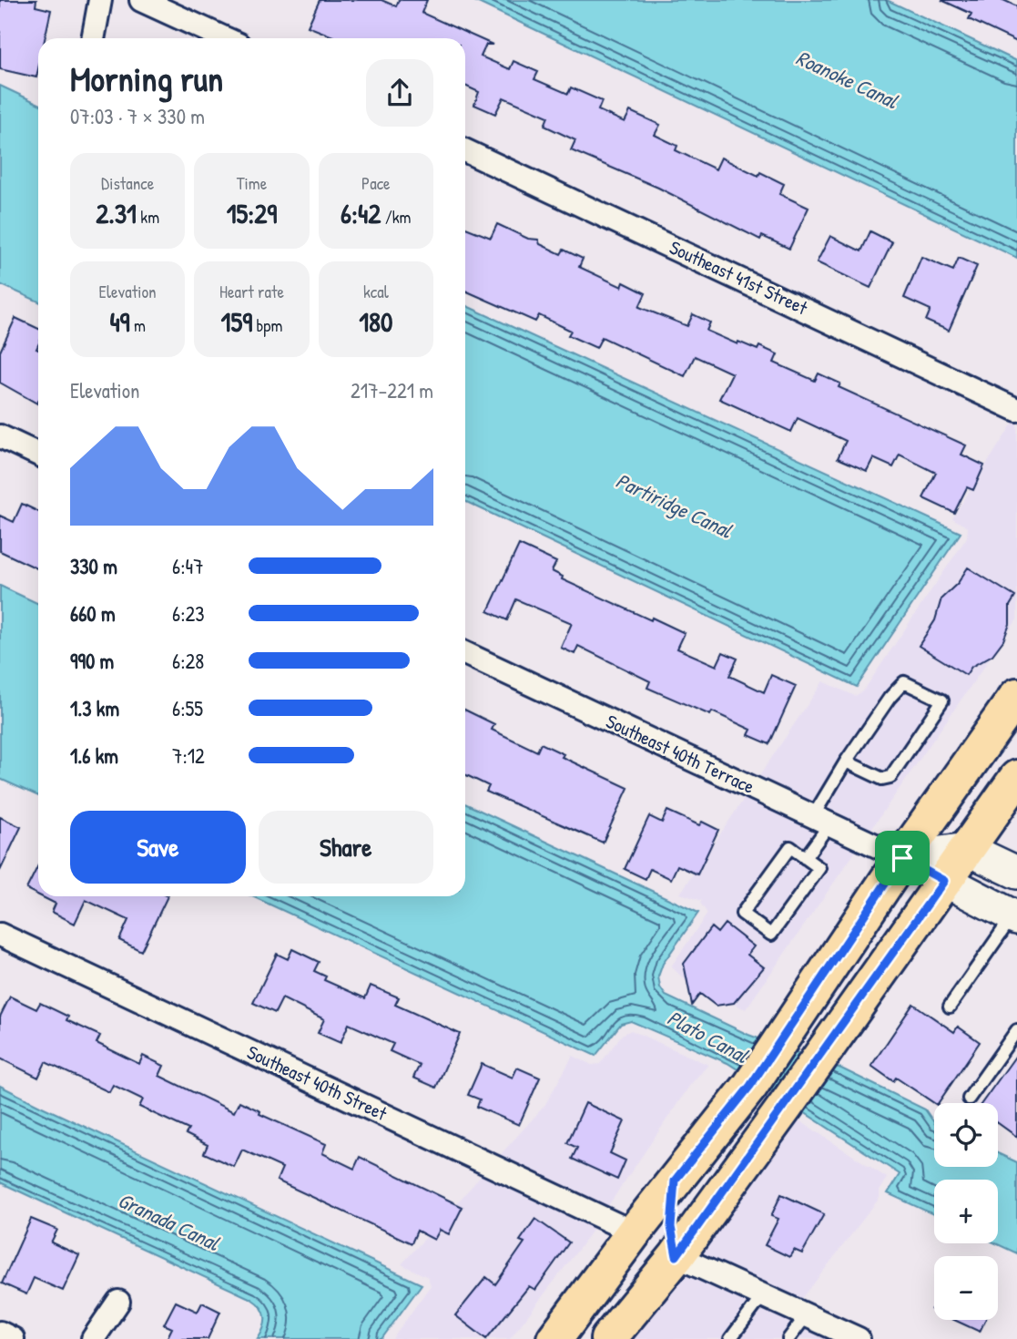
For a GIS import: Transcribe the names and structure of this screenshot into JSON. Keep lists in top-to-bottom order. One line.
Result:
{"streets":{"street":["Southeast 41st Street","Southeast 40th Terrace","Southeast 40th Street"]},"water":["Roanoke Canal","Partiridge Canal","Plato Canal","Granada Canal"],"page":{"heading":["Morning run","07:03 · 7 × 330 m"],"stats":[["Distance","2.31 km"],["Time","15:29"],["Pace","6:42 /km"],["Elevation","49 m"],["Heart rate","159 bpm"],["kcal","180"]],"chart":["Elevation","217–221 m"],"list":[{"name":"330 m","note":"6:47"},{"name":"660 m","note":"6:23"},{"name":"990 m","note":"6:28"},{"name":"1.3 km","note":"6:55"},{"name":"1.6 km","note":"7:12"}],"buttons":["Save","Share"],"map_buttons":["+","−"]}}
